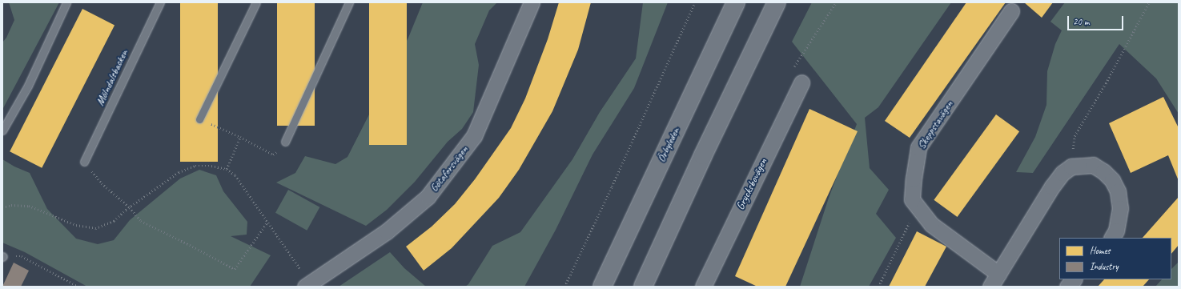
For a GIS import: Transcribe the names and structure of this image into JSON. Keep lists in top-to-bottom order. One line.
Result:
{"streets":{"main road":["Örbyleden"],"street":["Skeppstavägen","Götaforsvägen","Grycksbovägen"],"lane":["Mölndalsbacken"]},"legend":["Homes","Industry"],"scale_bar":"20 m"}
